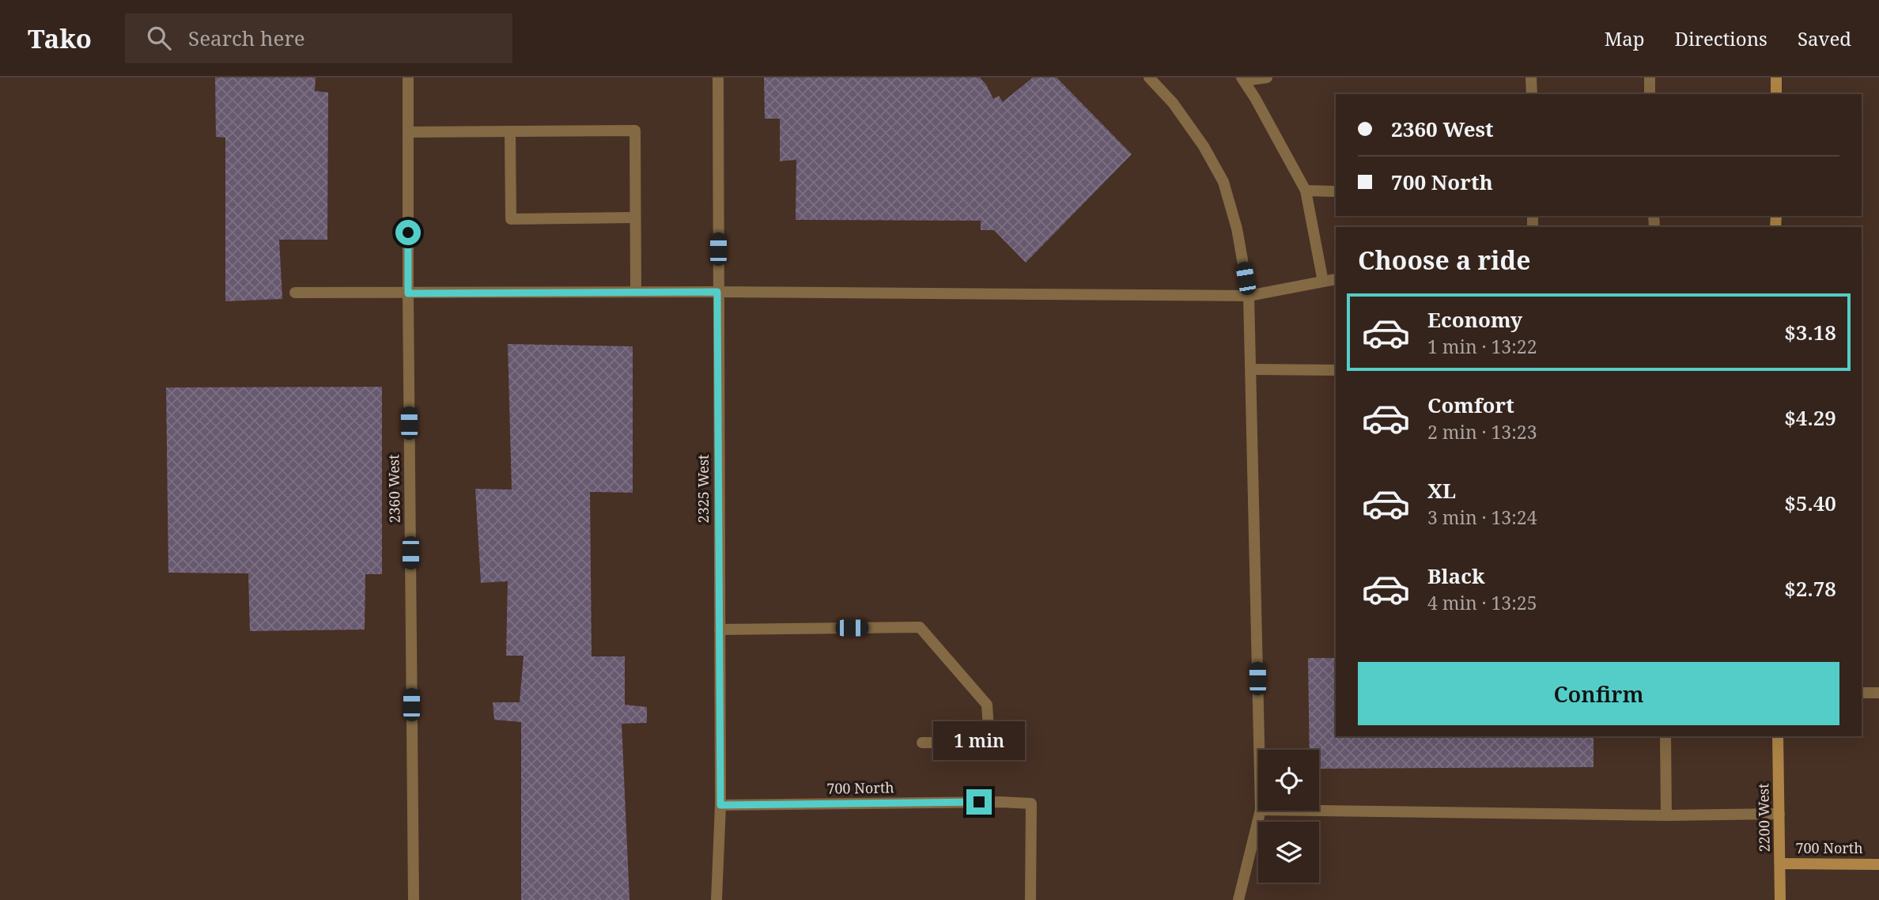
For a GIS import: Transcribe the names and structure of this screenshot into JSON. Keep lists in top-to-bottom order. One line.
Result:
{"streets":{"street":["700 North","2200 West"],"lane":["2360 West","2325 West"]},"crossings":[["2325 West","700 North"],["700 North","2200 West"]],"page":{"header":"Tako","search":"Search here","nav":["Map","Directions","Saved"],"banner":["2360 West","700 North"],"heading":"Choose a ride","list":[{"name":"Economy","note":"1 min · 13:22","value":"$3.18"},{"name":"Comfort","note":"2 min · 13:23","value":"$4.29"},{"name":"XL","note":"3 min · 13:24","value":"$5.40"},{"name":"Black","note":"4 min · 13:25","value":"$2.78"}],"buttons":"Confirm","bubble":"1 min"}}
